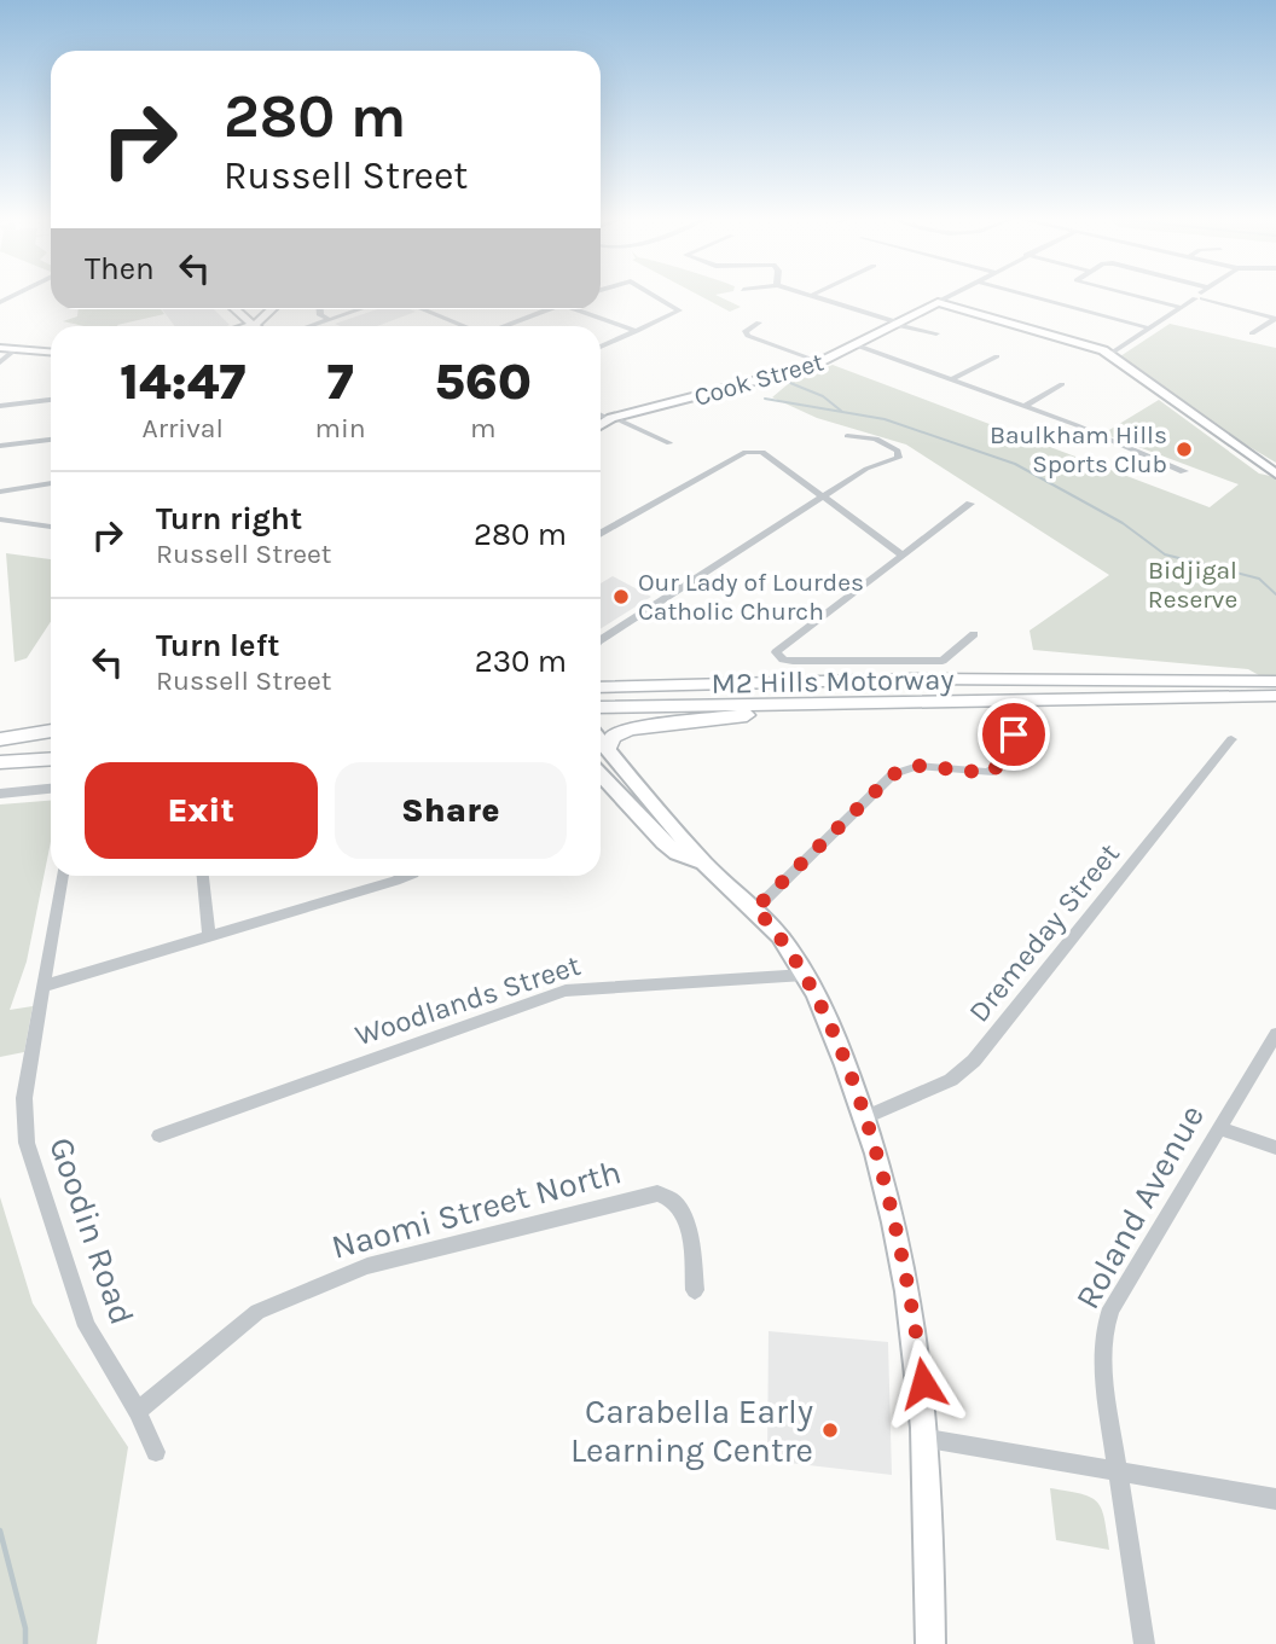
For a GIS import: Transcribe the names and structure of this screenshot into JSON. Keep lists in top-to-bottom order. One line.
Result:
{"streets":{"highway":["M2 Hills Motorway"],"main road":["Cook Street"],"street":["Dremeday Street","Woodlands Street","Roland Avenue","Naomi Street North","Goodin Road"]},"crossings":[["Naomi Street North","Goodin Road"]],"parks":["Bidjigal Reserve"],"places":["Baulkham Hills Sports Club","Our Lady of Lourdes Catholic Church","Carabella Early Learning Centre"],"page":{"turn":["280 m","Russell Street"],"then":"Then","eta":["14:47","Arrival","7","min","560","m"],"list":[{"name":"Turn right","note":"Russell Street","value":"280 m"},{"name":"Turn left","note":"Russell Street","value":"230 m"}],"buttons":["Exit","Share"]}}
